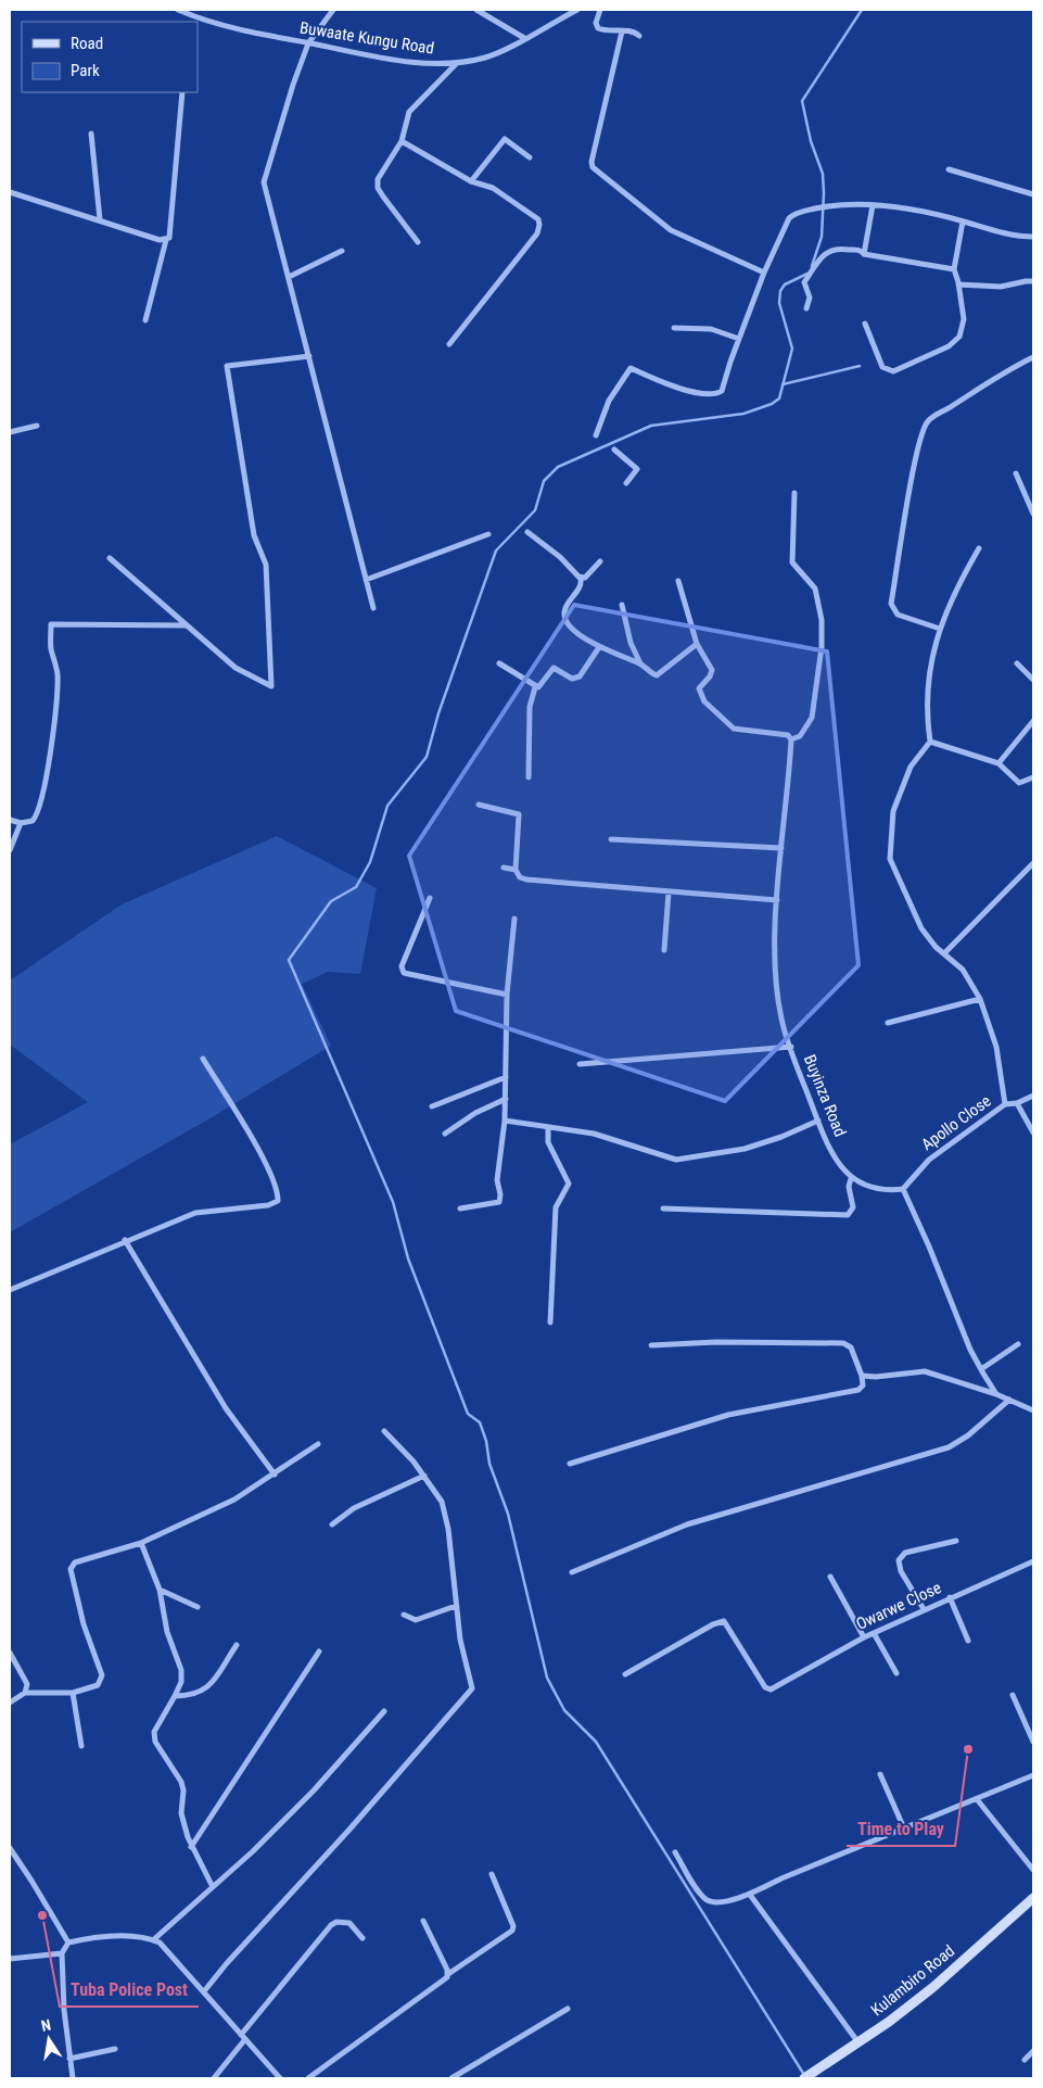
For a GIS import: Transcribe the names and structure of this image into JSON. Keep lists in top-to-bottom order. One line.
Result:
{"streets":{"street":["Buwaate Kungu Road","Buyinza Road","Apollo Close","Owarwe Close","Kulambiro Road"]},"places":["Time to Play","Tuba Police Post"],"legend":["Road","Park"],"north":"top"}
